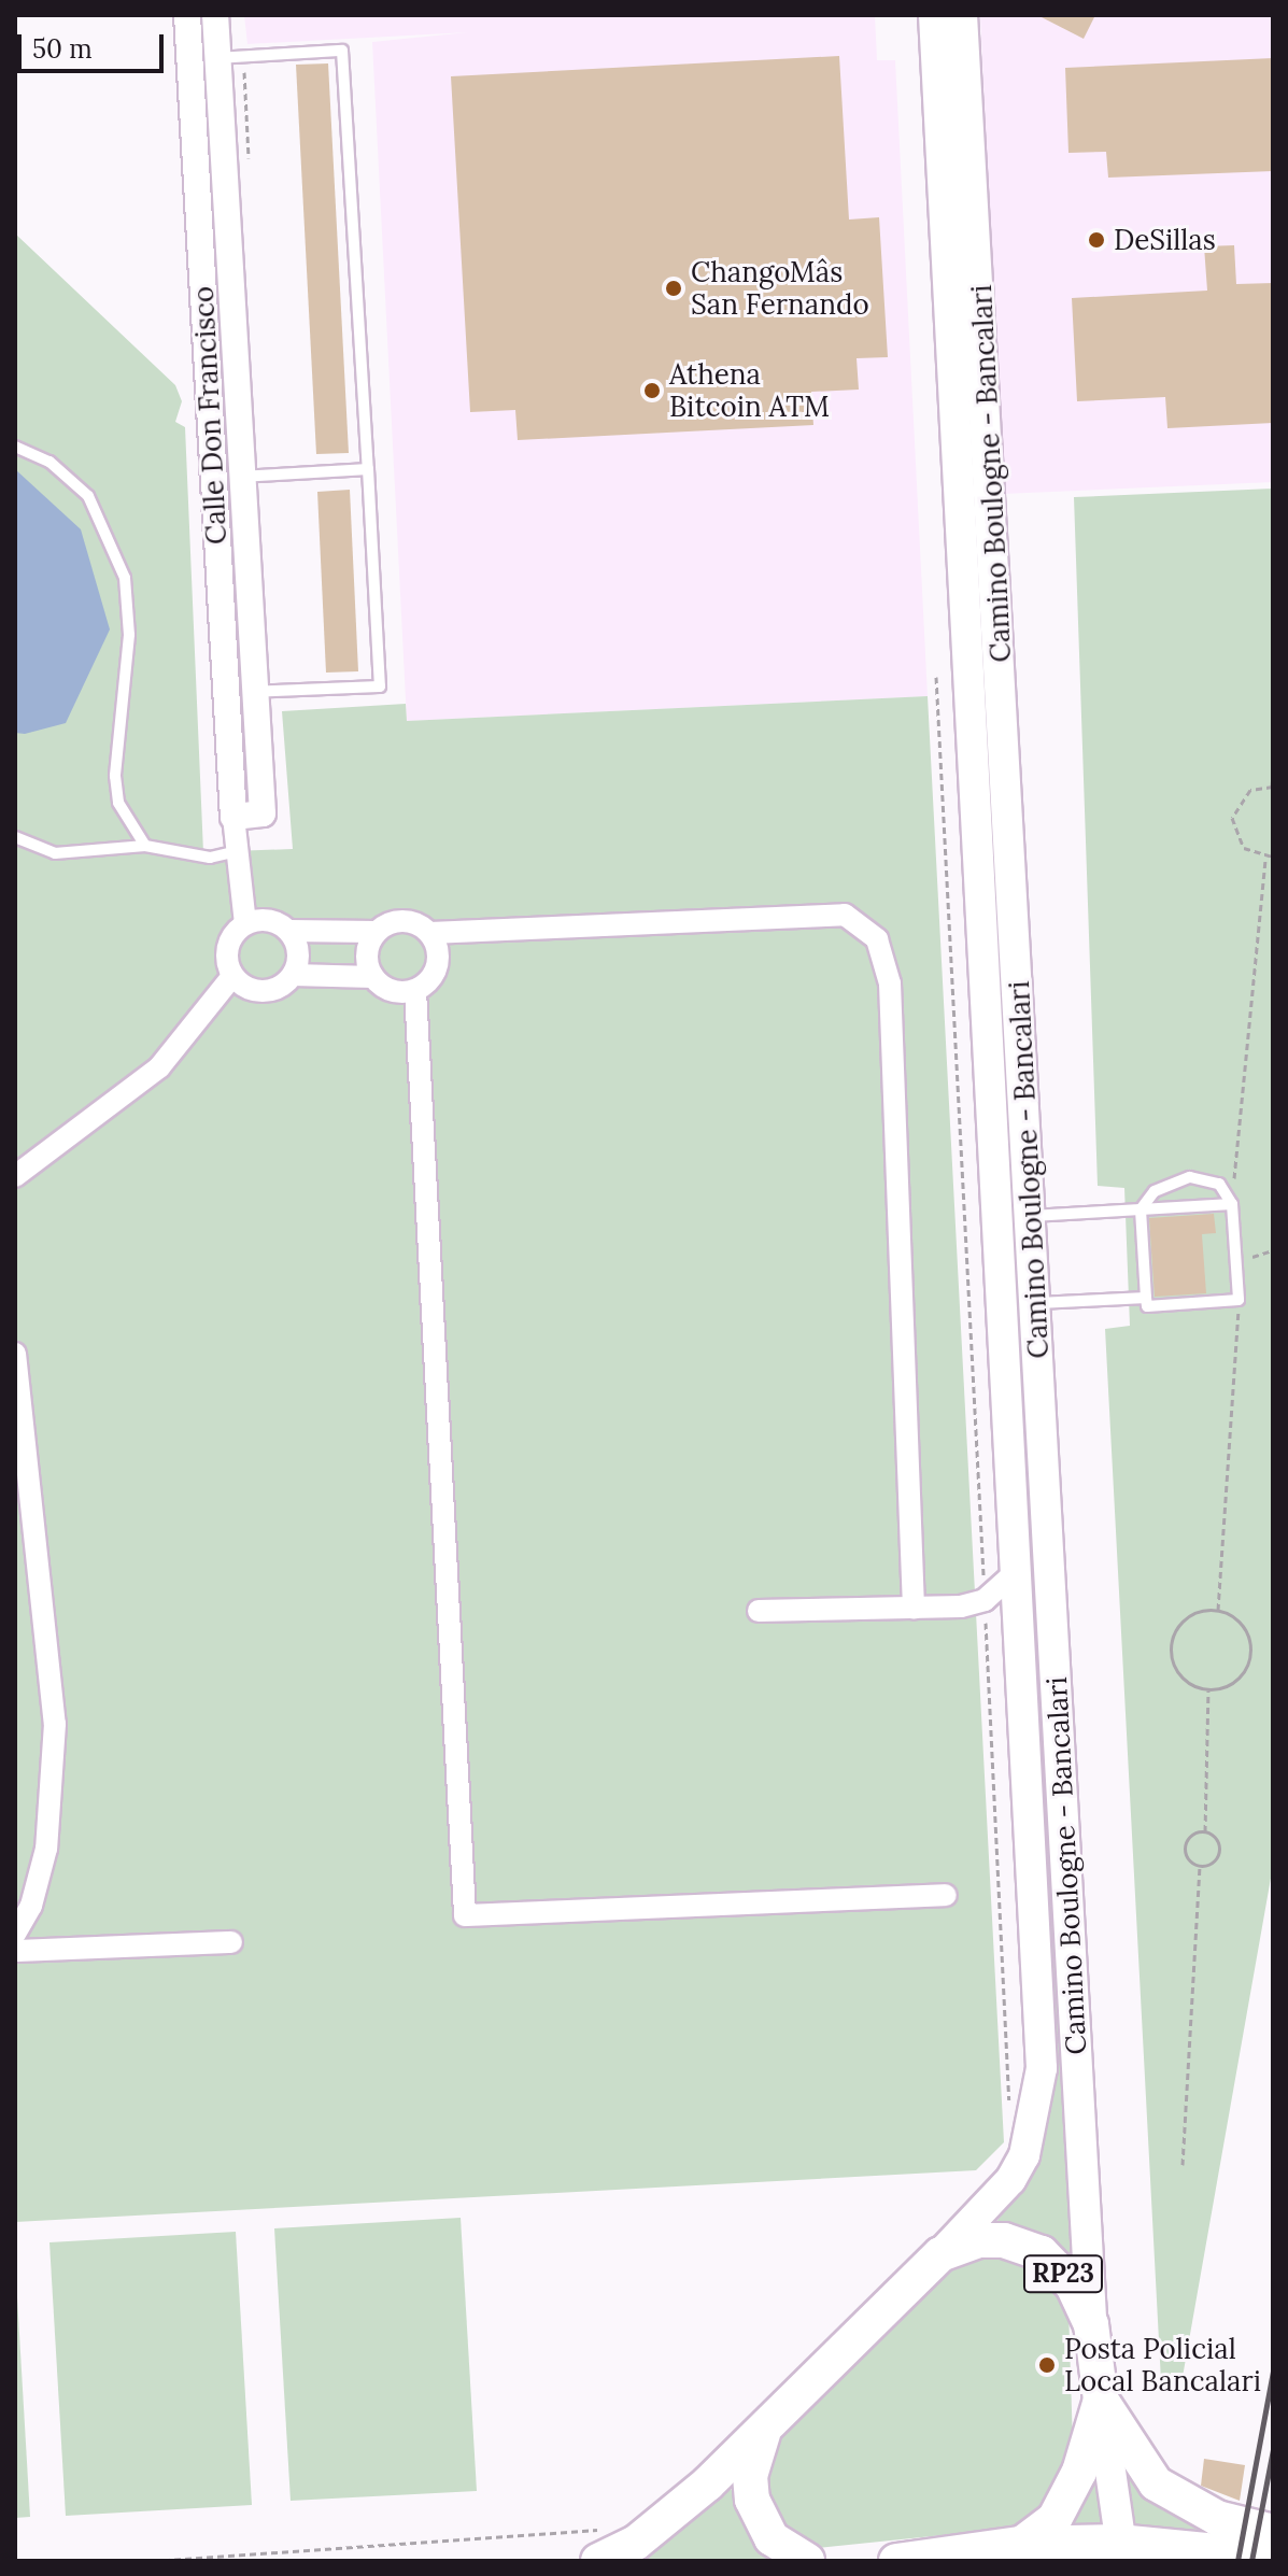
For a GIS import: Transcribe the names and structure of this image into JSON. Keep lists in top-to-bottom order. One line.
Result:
{"streets":{"main road":["Camino Boulogne - Bancalari","RP23"],"street":["Calle Don Francisco"]},"crossings":[["Camino Boulogne - Bancalari","RP23"]],"places":["DeSillas","ChangoMâs San Fernando","Athena Bitcoin ATM","Posta Policial Local Bancalari"],"scale_bar":"50 m"}
